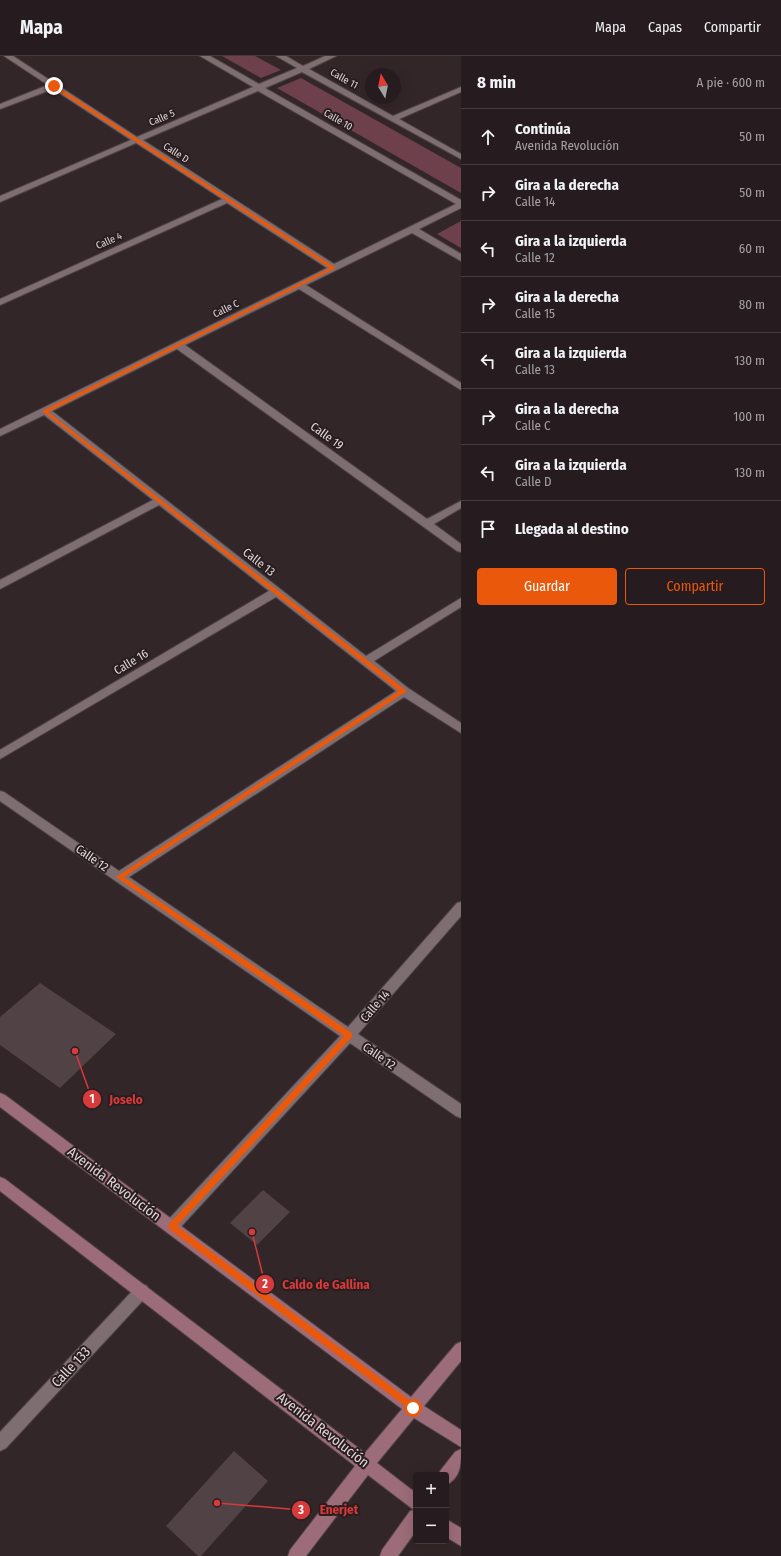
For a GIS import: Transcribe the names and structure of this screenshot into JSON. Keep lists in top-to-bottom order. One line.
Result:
{"streets":{"street":["Calle 11","Calle 5","Calle 10","Calle D","Calle 4","Calle C","Calle 19","Calle 13","Calle 16","Calle 12","Calle 14","Avenida Revolución","Calle 133"]},"crossings":[["Calle 11","Calle 5"],["Calle 5","Calle 10"],["Calle 5","Calle D"],["Calle 10","Calle C"],["Calle D","Calle 4"],["Calle D","Calle C"],["Calle C","Calle 19"],["Calle C","Calle 13"],["Calle 13","Calle 16"],["Calle 12","Calle 14"],["Calle 14","Avenida Revolución"],["Avenida Revolución","Calle 133"]],"places":["Joselo","Caldo de Gallina","Enerjet"],"north":"top","page":{"header":"Mapa","nav":["Mapa","Capas","Compartir"],"heading":["8 min","A pie · 600 m"],"list":[["Continúa","Avenida Revolución","50 m"],["Gira a la derecha","Calle 14","50 m"],["Gira a la izquierda","Calle 12","60 m"],["Gira a la derecha","Calle 15","80 m"],["Gira a la izquierda","Calle 13","130 m"],["Gira a la derecha","Calle C","100 m"],["Gira a la izquierda","Calle D","130 m"],"Llegada al destino"],"buttons":["Guardar","Compartir"],"map_buttons":["+","−"]}}
